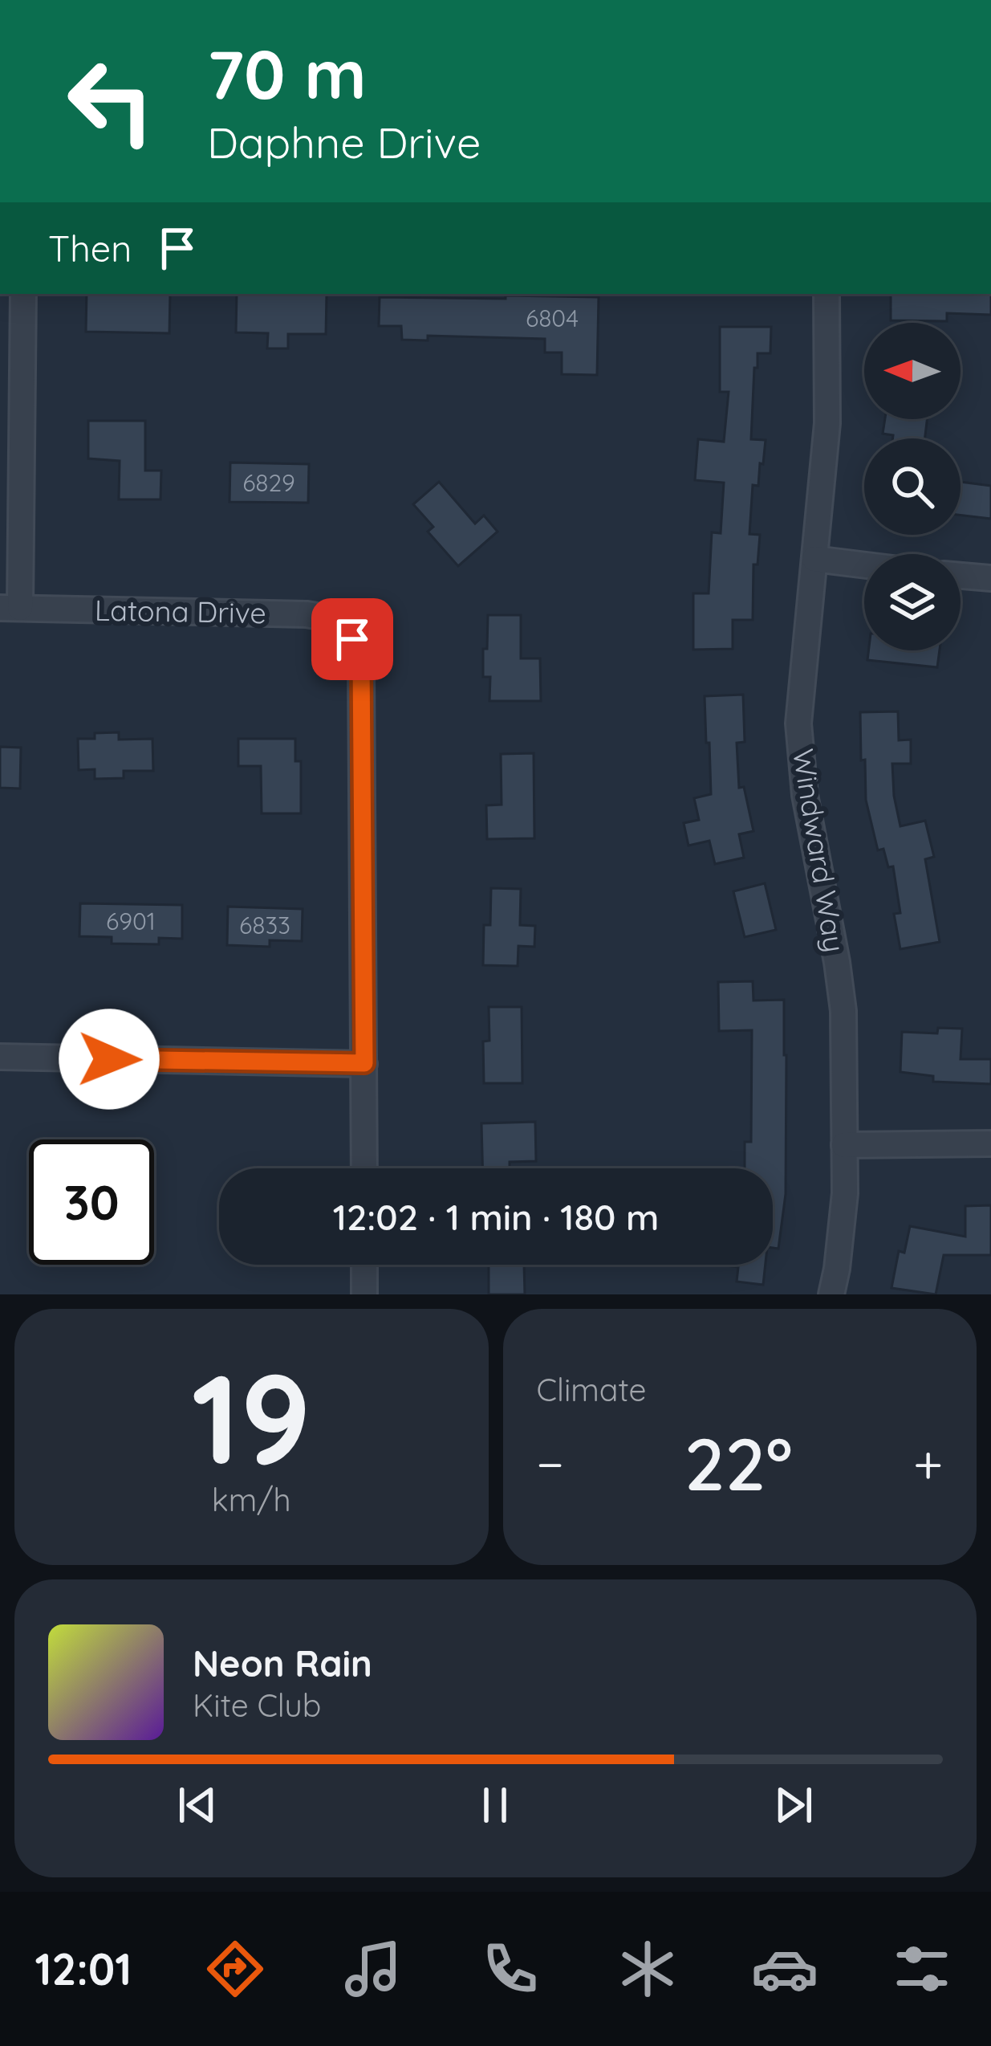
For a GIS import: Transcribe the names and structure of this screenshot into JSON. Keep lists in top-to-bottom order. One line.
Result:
{"streets":{"street":["Latona Drive","Windward Way"]},"house_numbers":["6804","6829","6901","6833"],"north":"left","page":{"turn":["70 m","Daphne Drive"],"then":"Then","limit":"30","trip":"12:02 · 1 min · 180 m","tile":[["19","km/h"],"Climate"],"heat":["−","22°","+"],"song":["Neon Rain","Kite Club"],"tabs":"12:01"}}
